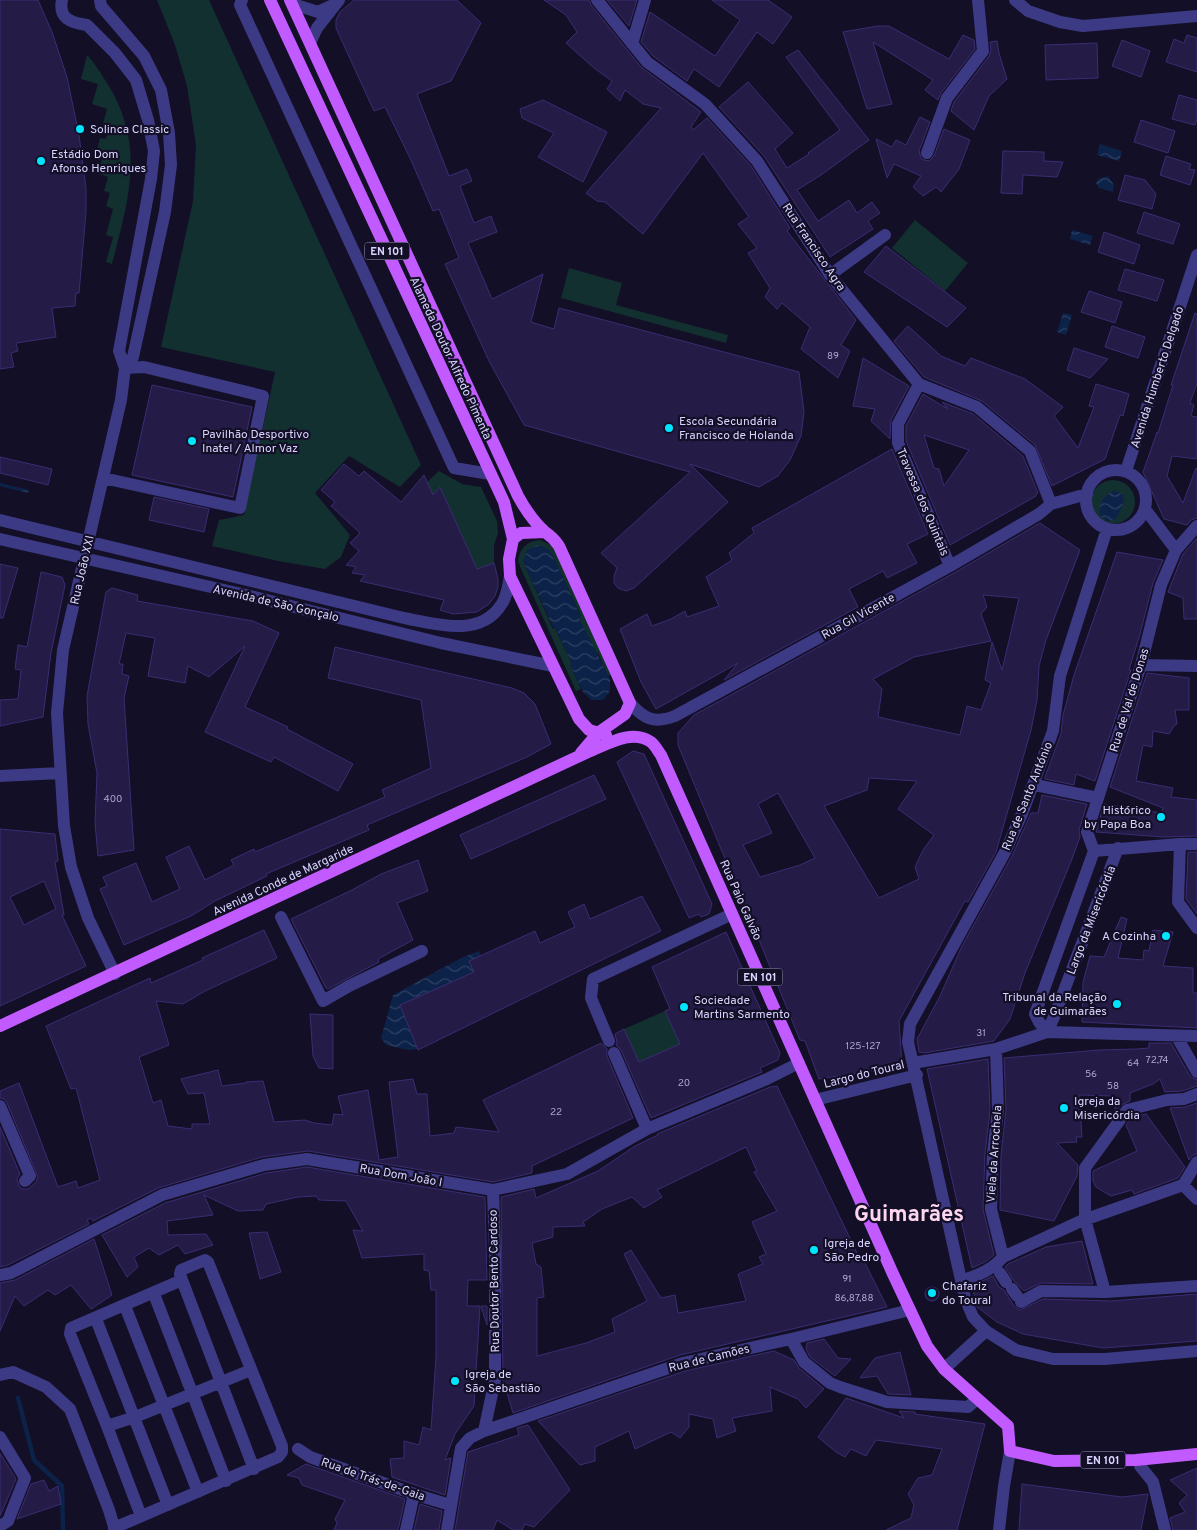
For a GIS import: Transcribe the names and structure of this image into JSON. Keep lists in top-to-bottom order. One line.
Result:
{"streets":{"main road":["EN 101","Alameda Doutor Alfredo Pimenta","Avenida Conde de Margaride","Rua Paio Galvão","Largo do Toural"],"street":["Rua Francisco Agra","Avenida Humberto Delgado","Travessa dos Quintais","Rua João XXI","Avenida de São Gonçalo","Rua Gil Vicente","Rua de Val de Donas","Rua de Santo António","Largo da Misericórdia","Viela da Arrochela","Rua Dom João I","Rua Doutor Bento Cardoso","Rua de Camões","Rua de Trás-de-Gaia"]},"crossings":[["Rua Francisco Agra","Travessa dos Quintais"],["Rua Francisco Agra","Rua Gil Vicente"],["EN 101","Largo do Toural"],["EN 101","Rua de Camões"],["Alameda Doutor Alfredo Pimenta","Avenida de São Gonçalo"],["Alameda Doutor Alfredo Pimenta","Rua Gil Vicente"],["Alameda Doutor Alfredo Pimenta","Avenida Conde de Margaride"],["Alameda Doutor Alfredo Pimenta","Rua Paio Galvão"],["Avenida Humberto Delgado","Rua Gil Vicente"],["Avenida Humberto Delgado","Rua de Santo António"],["Travessa dos Quintais","Rua Gil Vicente"],["Rua João XXI","Avenida de São Gonçalo"],["Rua João XXI","Avenida Conde de Margaride"],["Rua Gil Vicente","Rua de Santo António"],["Rua de Val de Donas","Largo da Misericórdia"],["Rua de Santo António","Largo do Toural"],["Avenida Conde de Margaride","Rua Paio Galvão"],["Rua Paio Galvão","Largo do Toural"],["Rua Paio Galvão","Rua Dom João I"],["Largo do Toural","Rua de Camões"],["Rua Dom João I","Rua Doutor Bento Cardoso"],["Rua Doutor Bento Cardoso","Rua de Camões"],["Rua de Camões","Rua de Trás-de-Gaia"]],"districts":["Guimarães"],"places":["Solinca Classic","Estádio Dom Afonso Henriques","Escola Secundária Francisco de Holanda","Pavilhão Desportivo Inatel / Almor Vaz","Histórico by Papa Boa","A Cozinha","Tribunal da Relação de Guimarães","Sociedade Martins Sarmento","Igreja da Misericórdia","Igreja de São Pedro","Chafariz do Toural","Igreja de São Sebastião"],"house_numbers":["89","400","31","125-127","72,74","64","56","20","58","22","91","86,87,88"]}
